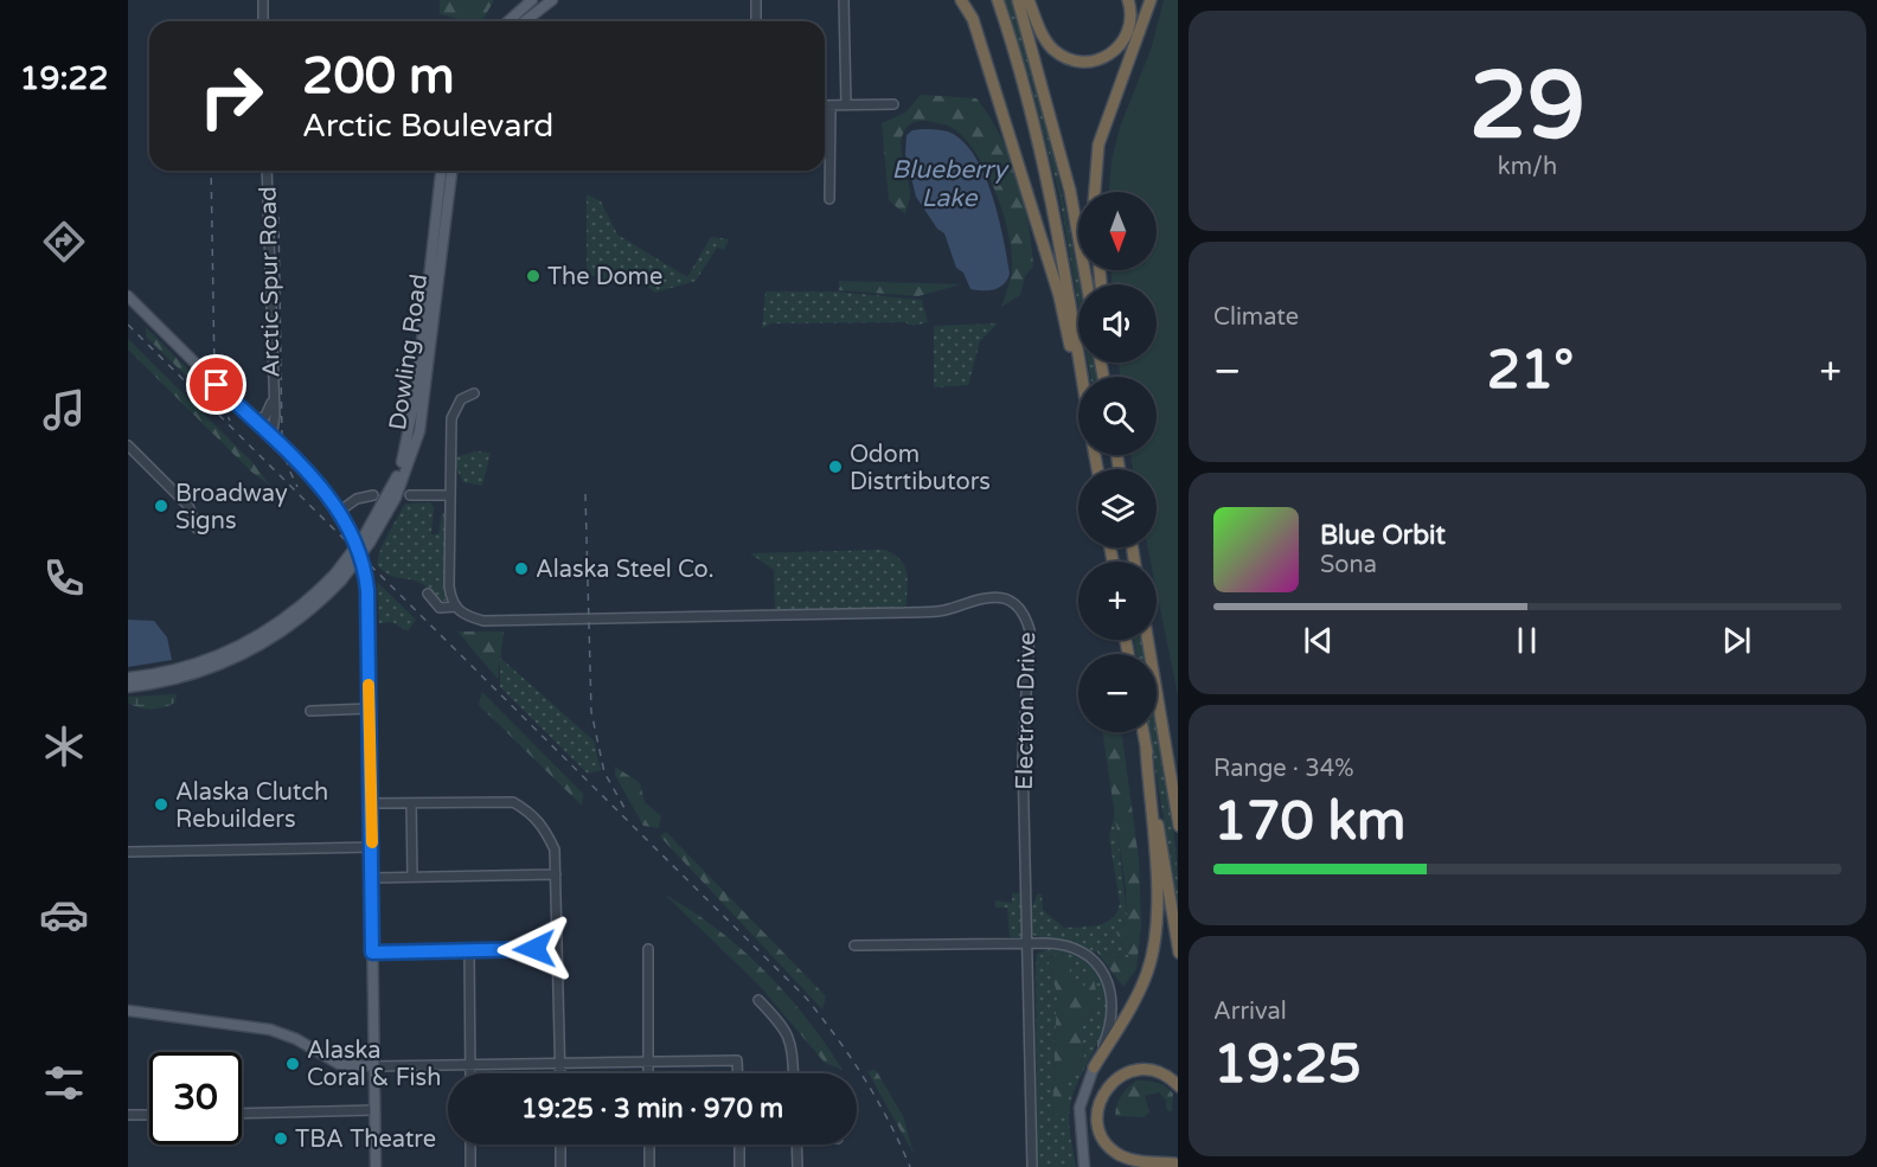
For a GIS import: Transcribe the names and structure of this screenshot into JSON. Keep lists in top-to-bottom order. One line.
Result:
{"streets":{"main road":["Dowling Road"],"street":["Arctic Spur Road","Electron Drive"]},"water":["Blueberry Lake"],"places":["The Dome","Odom Distrtibutors","Broadway Signs","Alaska Steel Co.","Alaska Clutch Rebuilders","Alaska Coral & Fish","TBA Theatre"],"north":"bottom","page":{"tabs":"19:22","tile":[["29","km/h"],"Climate",["Range · 34%","170 km"],["Arrival","19:25"]],"turn":["200 m","Arctic Boulevard"],"map_buttons":["+","−"],"heat":["−","21°","+"],"song":["Blue Orbit","Sona"],"limit":"30","trip":"19:25 · 3 min · 970 m"}}
